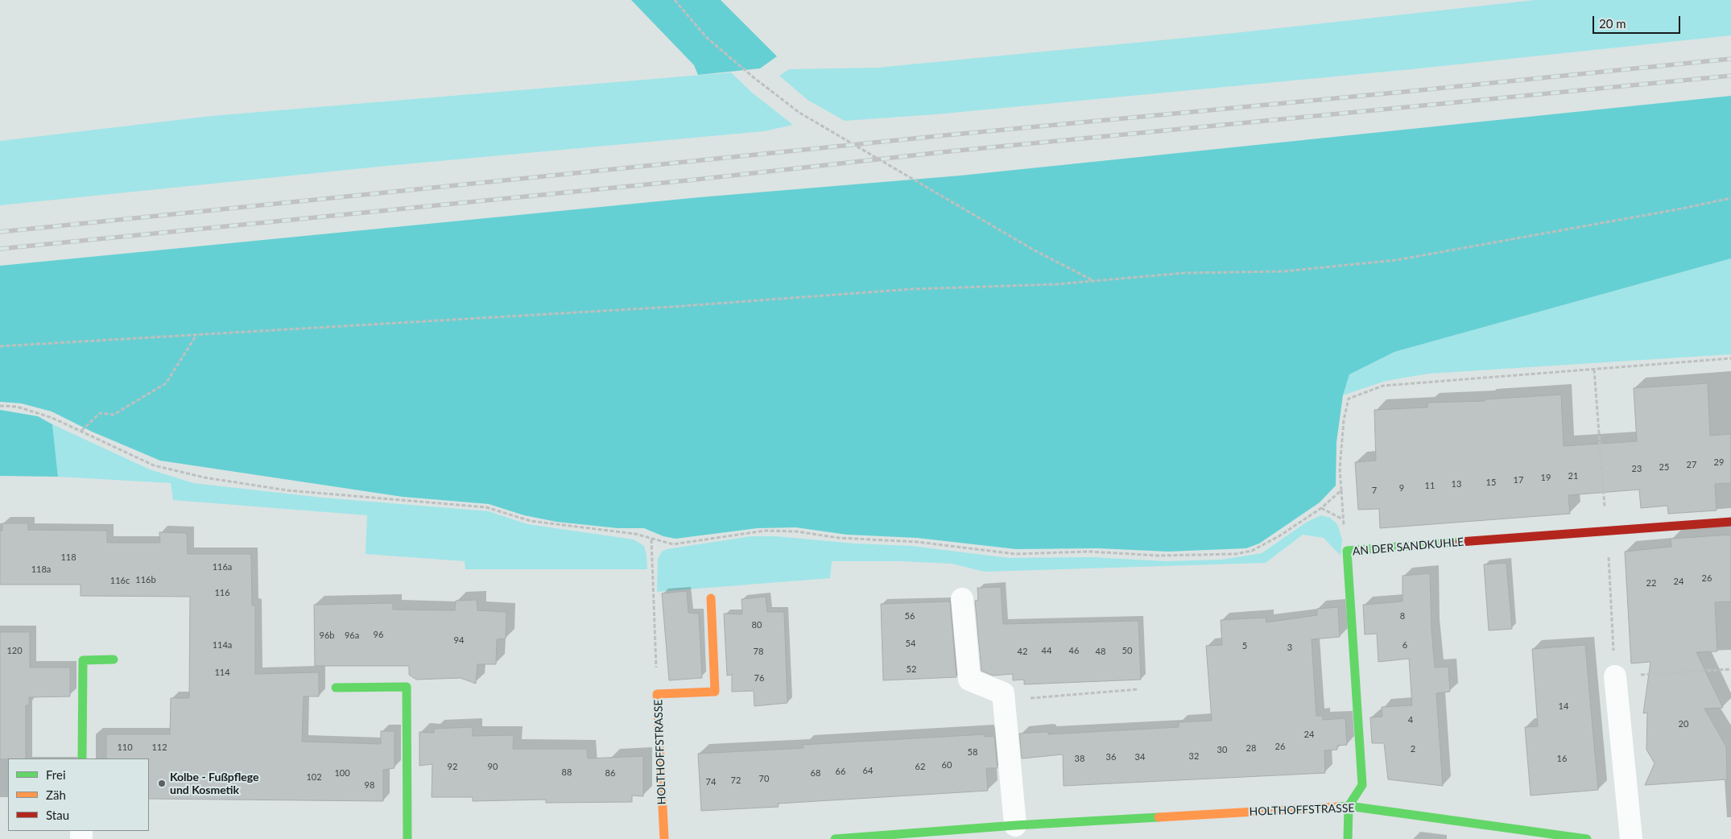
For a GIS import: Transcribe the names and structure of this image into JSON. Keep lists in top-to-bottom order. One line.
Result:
{"streets":{"street":["AN DER SANDKUHLE","HOLTHOFFSTRASSE"]},"crossings":[["AN DER SANDKUHLE","HOLTHOFFSTRASSE"]],"places":["Kolbe - Fußpflege und Kosmetik"],"house_numbers":["29","27","25","23","21","19","17","15","13","11","9","7","118","116a","118a","26","116b","116c","24","22","116","56","8","80","96","96b","96a","94","54","114a","6","5","3","120","44","46","50","78","42","48","52","114","76","14","4","20","24","26","110","112","28","2","30","58","32","36","34","38","16","60","92","90","62","64","66","88","100","86","68","102","70","72","74","98"],"legend":["Frei","Zäh","Stau"],"scale_bar":"20 m"}
